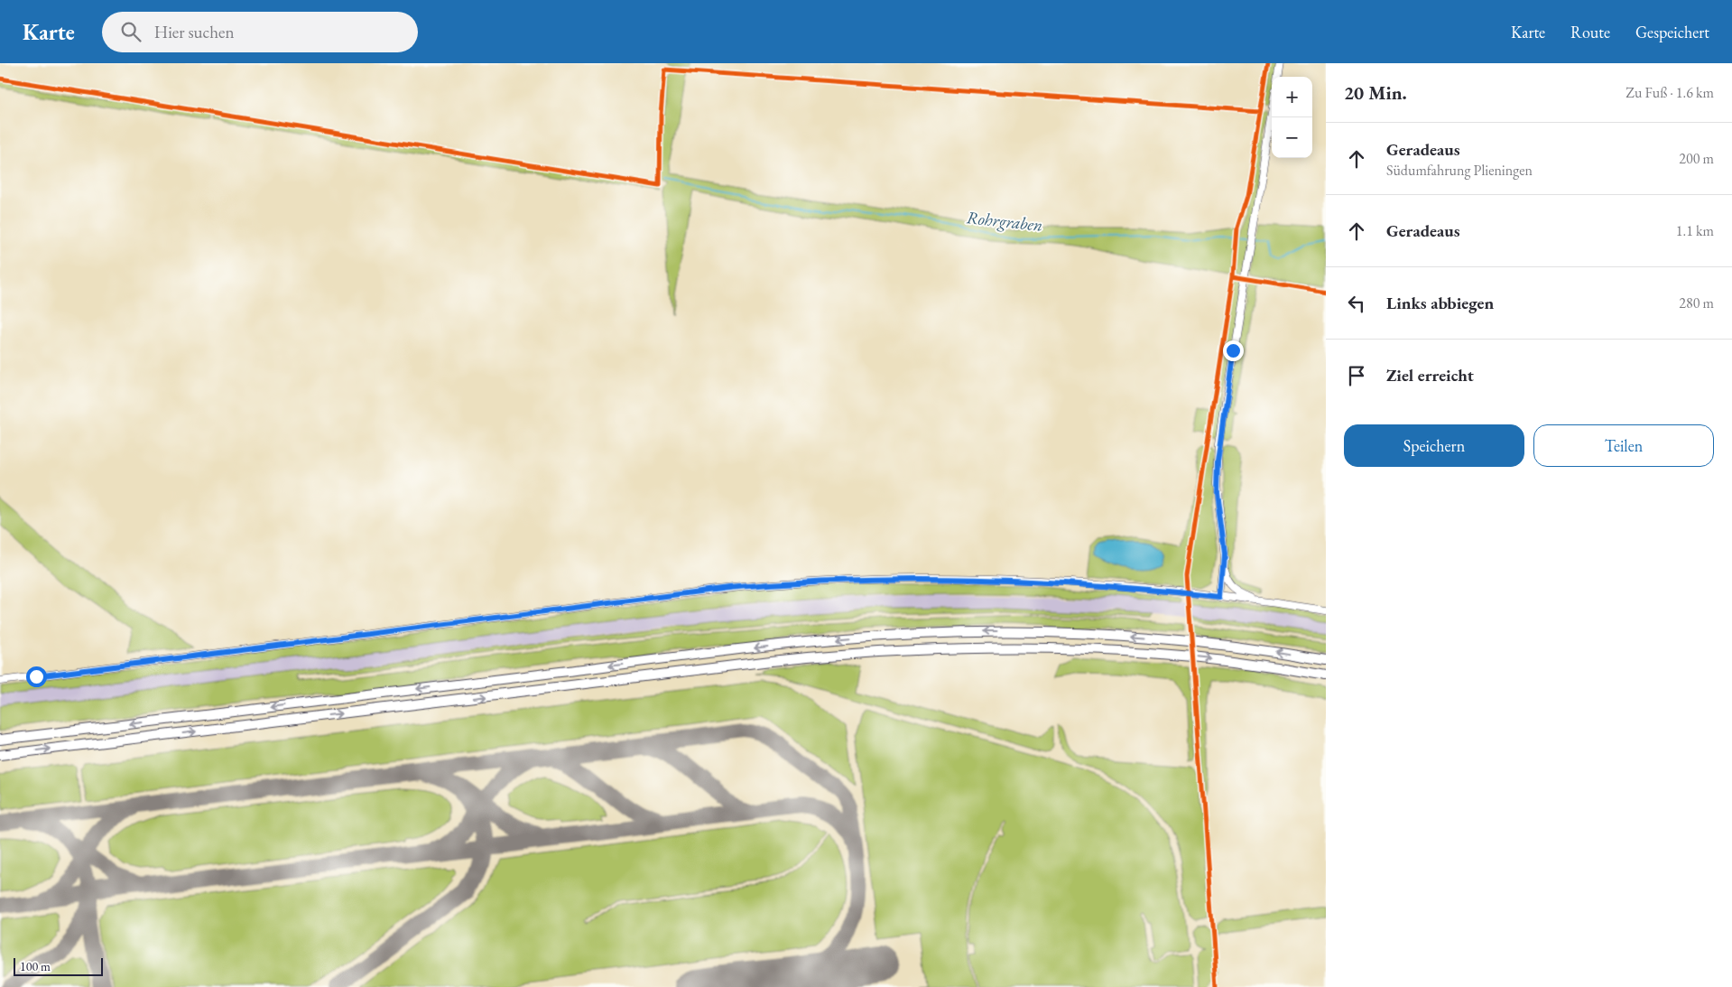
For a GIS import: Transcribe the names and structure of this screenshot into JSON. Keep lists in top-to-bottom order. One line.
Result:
{"water":["Rohrgraben"],"scale_bar":"100 m","page":{"header":"Karte","search":"Hier suchen","nav":["Karte","Route","Gespeichert"],"heading":["20 Min.","Zu Fuß · 1.6 km"],"map_buttons":["+","−"],"list":[["Geradeaus","Südumfahrung Plieningen","200 m"],["Geradeaus","1.1 km"],["Links abbiegen","280 m"],"Ziel erreicht"],"buttons":["Speichern","Teilen"],"scale":"100 m"}}
